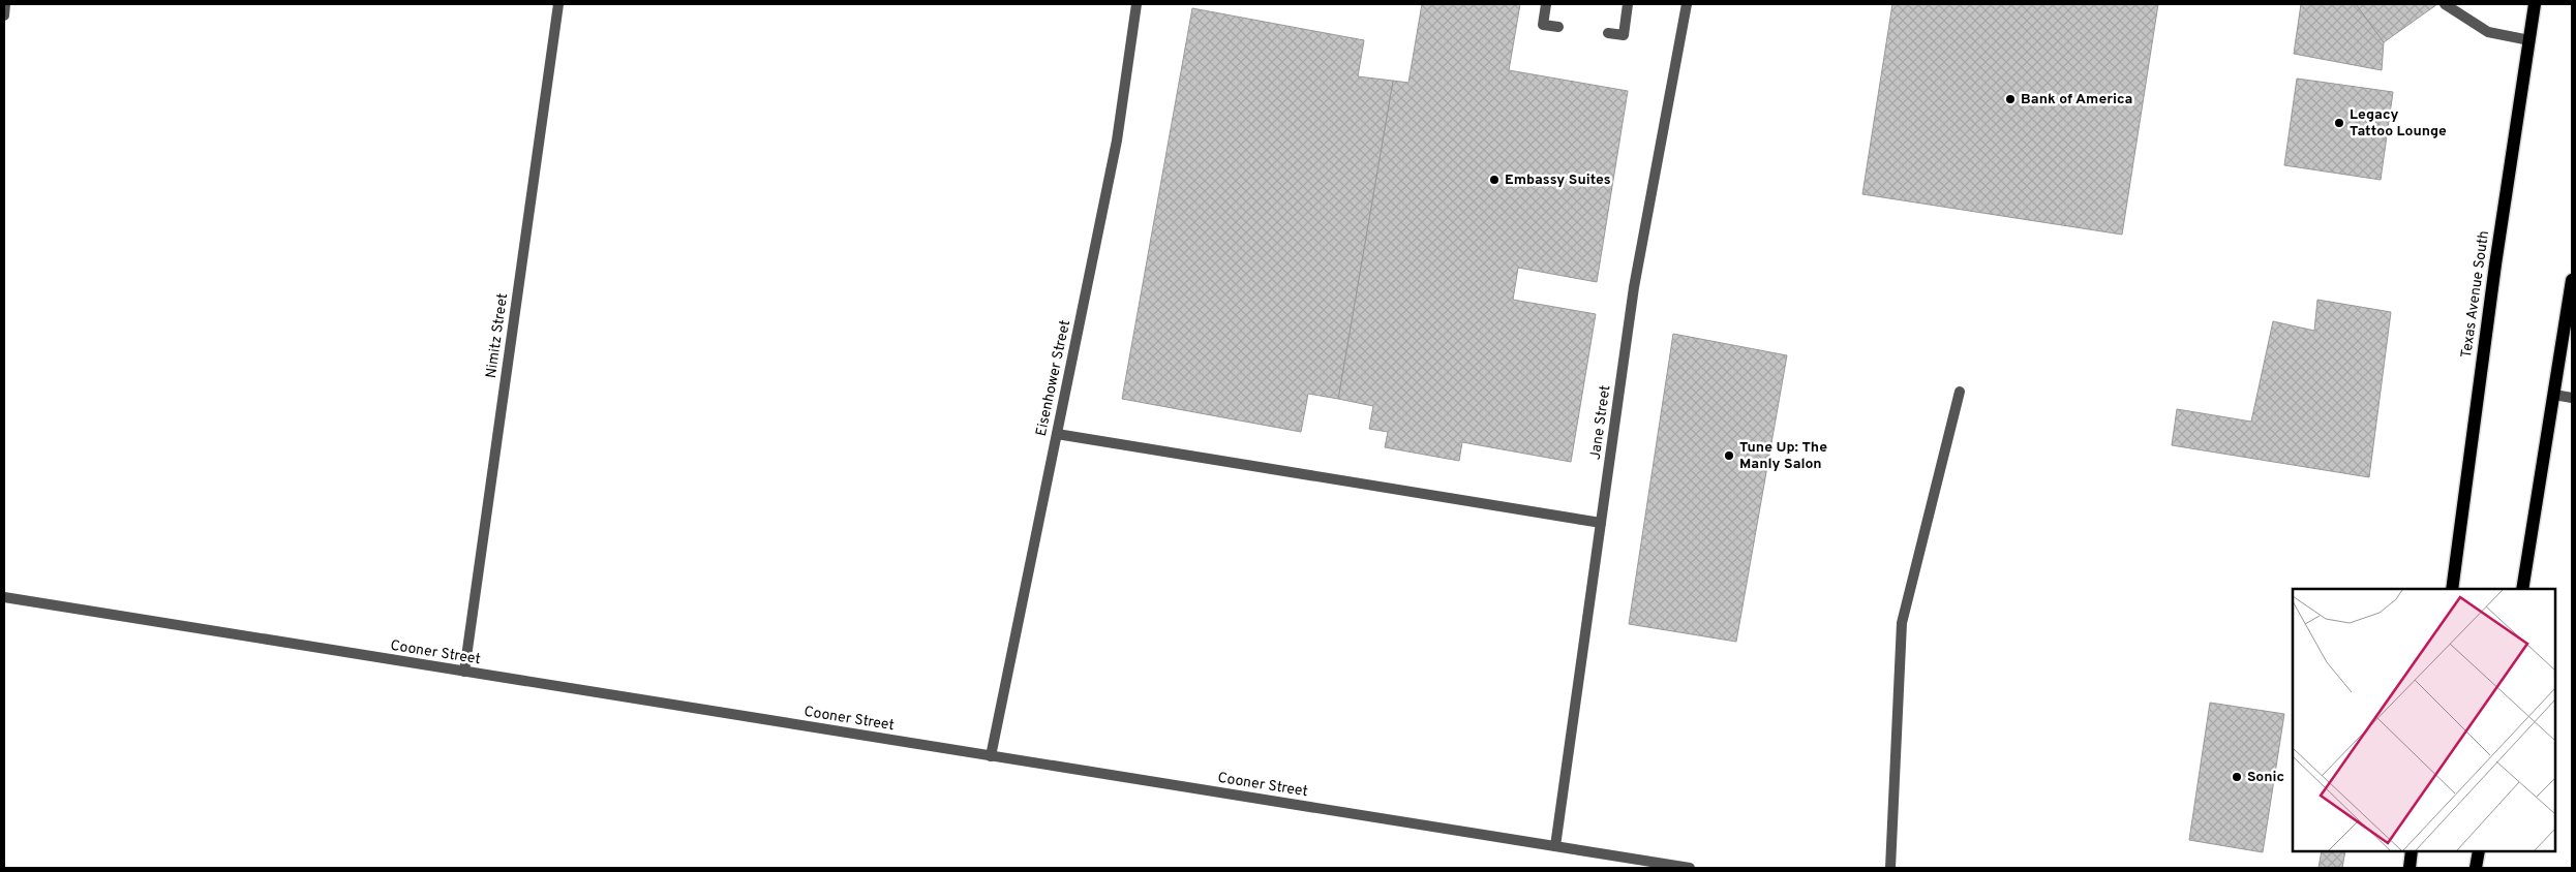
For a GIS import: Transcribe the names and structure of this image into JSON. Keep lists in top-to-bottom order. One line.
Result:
{"streets":{"main road":["Texas Avenue South"],"street":["Nimitz Street","Eisenhower Street","Jane Street","Cooner Street"]},"crossings":[["Nimitz Street","Cooner Street"],["Eisenhower Street","Cooner Street"],["Jane Street","Cooner Street"]],"places":["Bank of America","Legacy Tattoo Lounge","Embassy Suites","Tune Up: The Manly Salon","Sonic"]}
